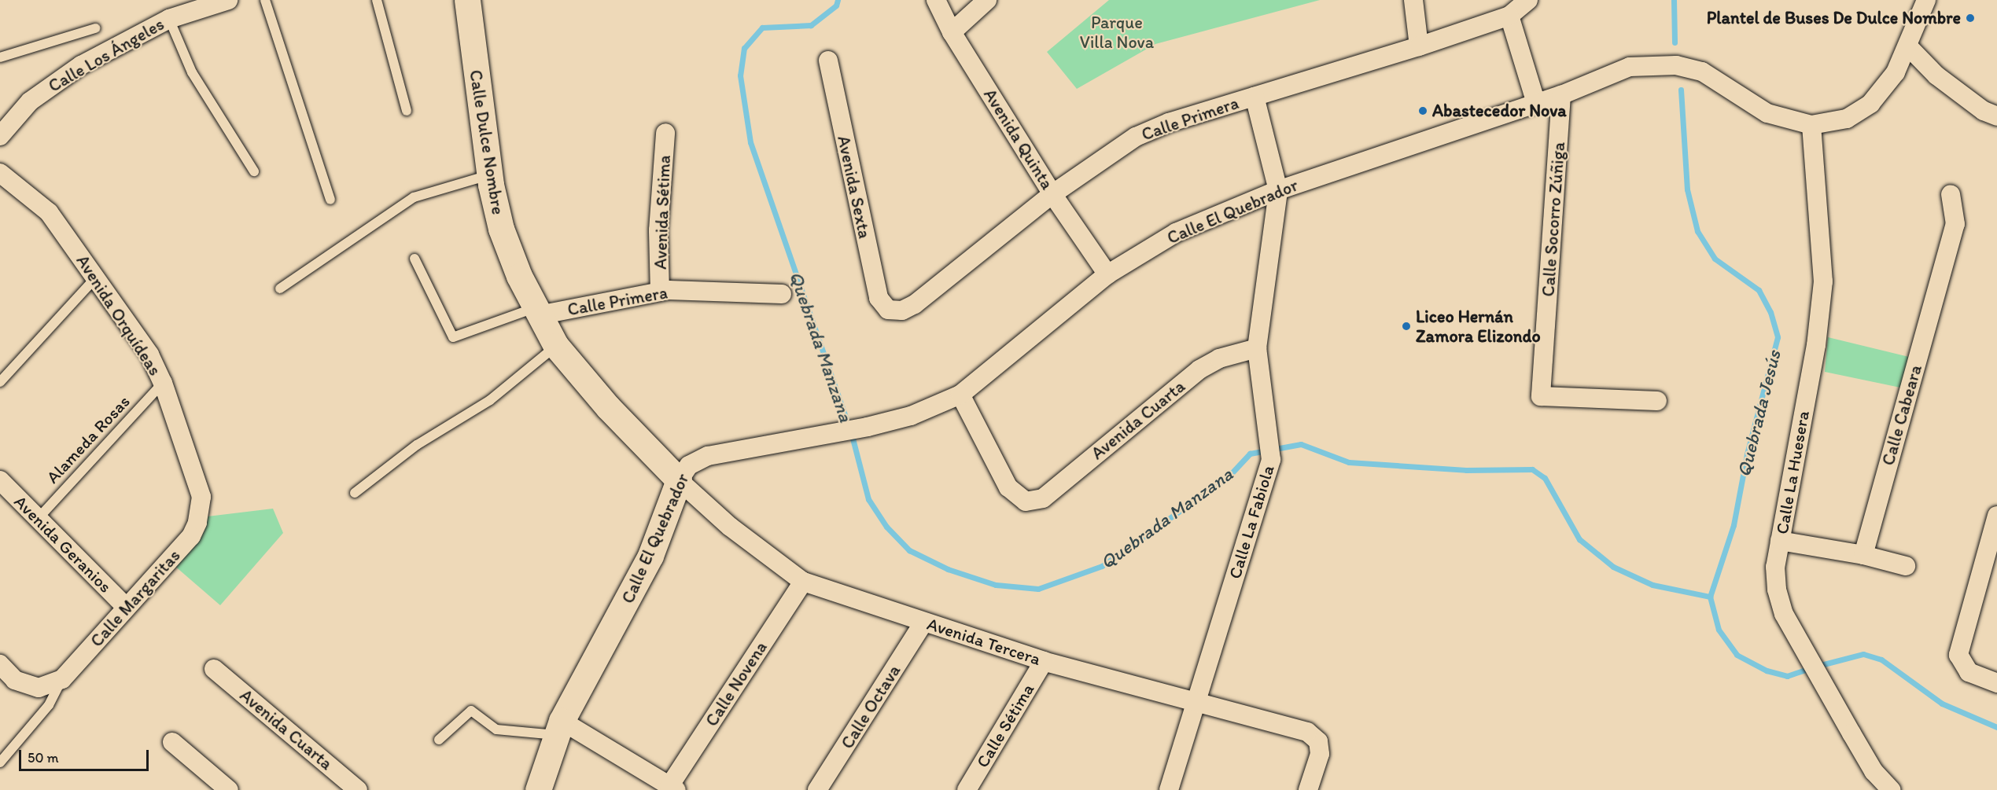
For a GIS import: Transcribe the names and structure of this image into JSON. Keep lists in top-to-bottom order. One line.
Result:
{"streets":{"street":["Calle Los Ángeles","Calle Primera","Avenida Quinta","Calle Dulce Nombre","Avenida Sexta","Calle El Quebrador","Avenida Sétima","Calle Socorro Zúñiga","Avenida Orquídeas","Calle Cabeara","Avenida Cuarta","Calle La Huesera","Calle La Fabiola","Avenida Geranios","Calle Margaritas","Avenida Tercera","Calle Novena","Calle Octava","Calle Sétima"],"lane":["Alameda Rosas"]},"crossings":[["Calle Primera","Avenida Quinta"],["Calle Primera","Calle Dulce Nombre"],["Calle Primera","Avenida Sexta"],["Calle Primera","Avenida Sétima"],["Avenida Quinta","Calle El Quebrador"],["Calle Dulce Nombre","Calle El Quebrador"],["Calle Dulce Nombre","Avenida Tercera"],["Calle El Quebrador","Calle Socorro Zúñiga"],["Calle El Quebrador","Avenida Cuarta"],["Calle El Quebrador","Calle La Huesera"],["Calle El Quebrador","Calle La Fabiola"],["Calle El Quebrador","Avenida Tercera"],["Avenida Orquídeas","Alameda Rosas"],["Avenida Orquídeas","Calle Margaritas"],["Avenida Cuarta","Calle La Fabiola"],["Alameda Rosas","Avenida Geranios"],["Calle La Fabiola","Avenida Tercera"],["Avenida Geranios","Calle Margaritas"],["Avenida Tercera","Calle Novena"],["Avenida Tercera","Calle Octava"],["Avenida Tercera","Calle Sétima"]],"water":["Quebrada Manzana","Quebrada Jesús"],"parks":["Parque Villa Nova"],"places":["Plantel de Buses De Dulce Nombre","Abastecedor Nova","Liceo Hernán Zamora Elizondo"],"scale_bar":"50 m"}
